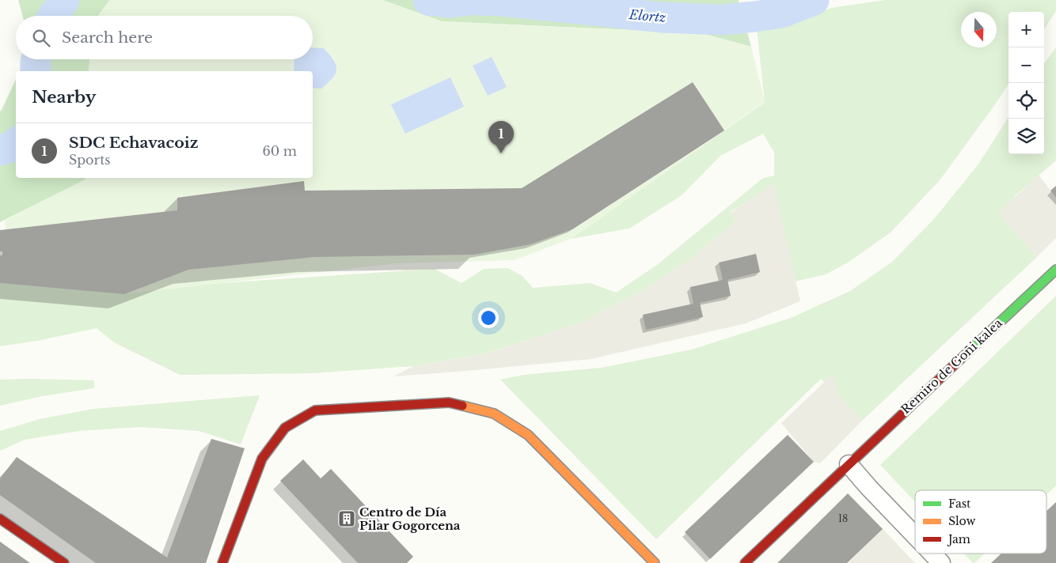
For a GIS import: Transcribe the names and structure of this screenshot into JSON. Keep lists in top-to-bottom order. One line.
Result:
{"streets":{"street":["Remiro de Goñi kalea"]},"water":["Elortz"],"places":{"building":["Centro de Día Pilar Gogorcena"]},"house_numbers":["18"],"legend":["Fast","Slow","Jam"],"north":"bottom","page":{"map_buttons":["+","−"],"search":"Search here","heading":"Nearby","pins":"1","list":[{"mark":"1","name":"SDC Echavacoiz","note":"Sports","value":"60 m"}]}}
